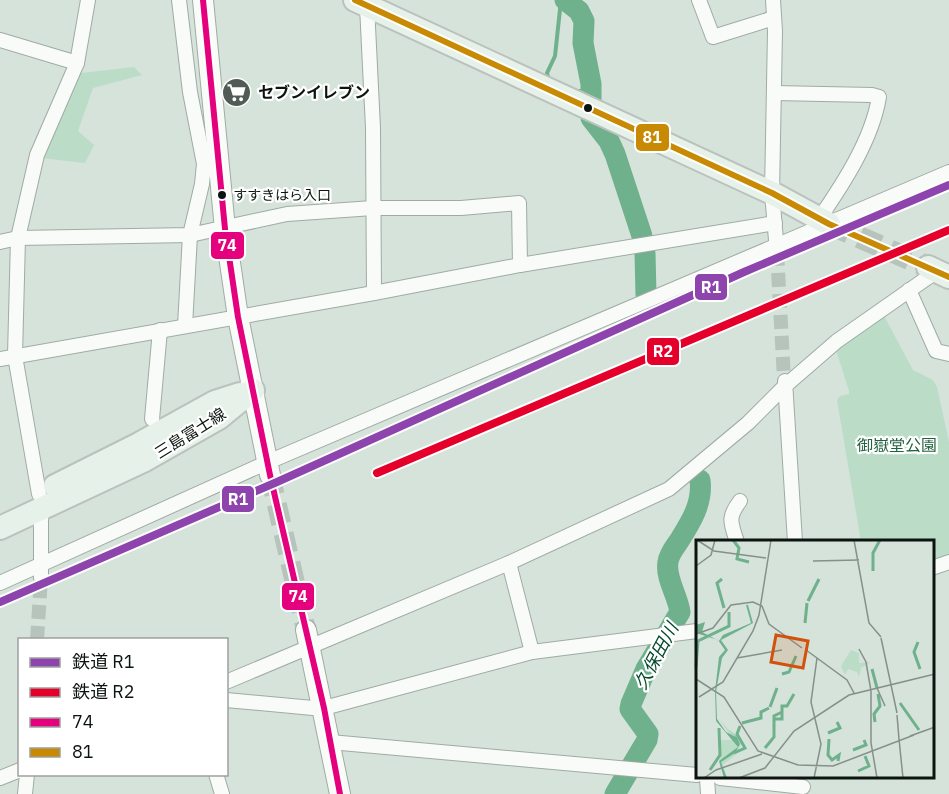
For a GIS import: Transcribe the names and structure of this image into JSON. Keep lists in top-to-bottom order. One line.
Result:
{"streets":{"main road":["三島富士線"]},"water":["久保田川"],"parks":["御嶽堂公園"],"places":{"supermarket":["セブンイレブン"],"other":["すすきはら入口"]},"lines":["transit line 74","transit line 81","rail line R1","rail line R2"],"legend":["鉄道 R1","鉄道 R2","74","81"]}
